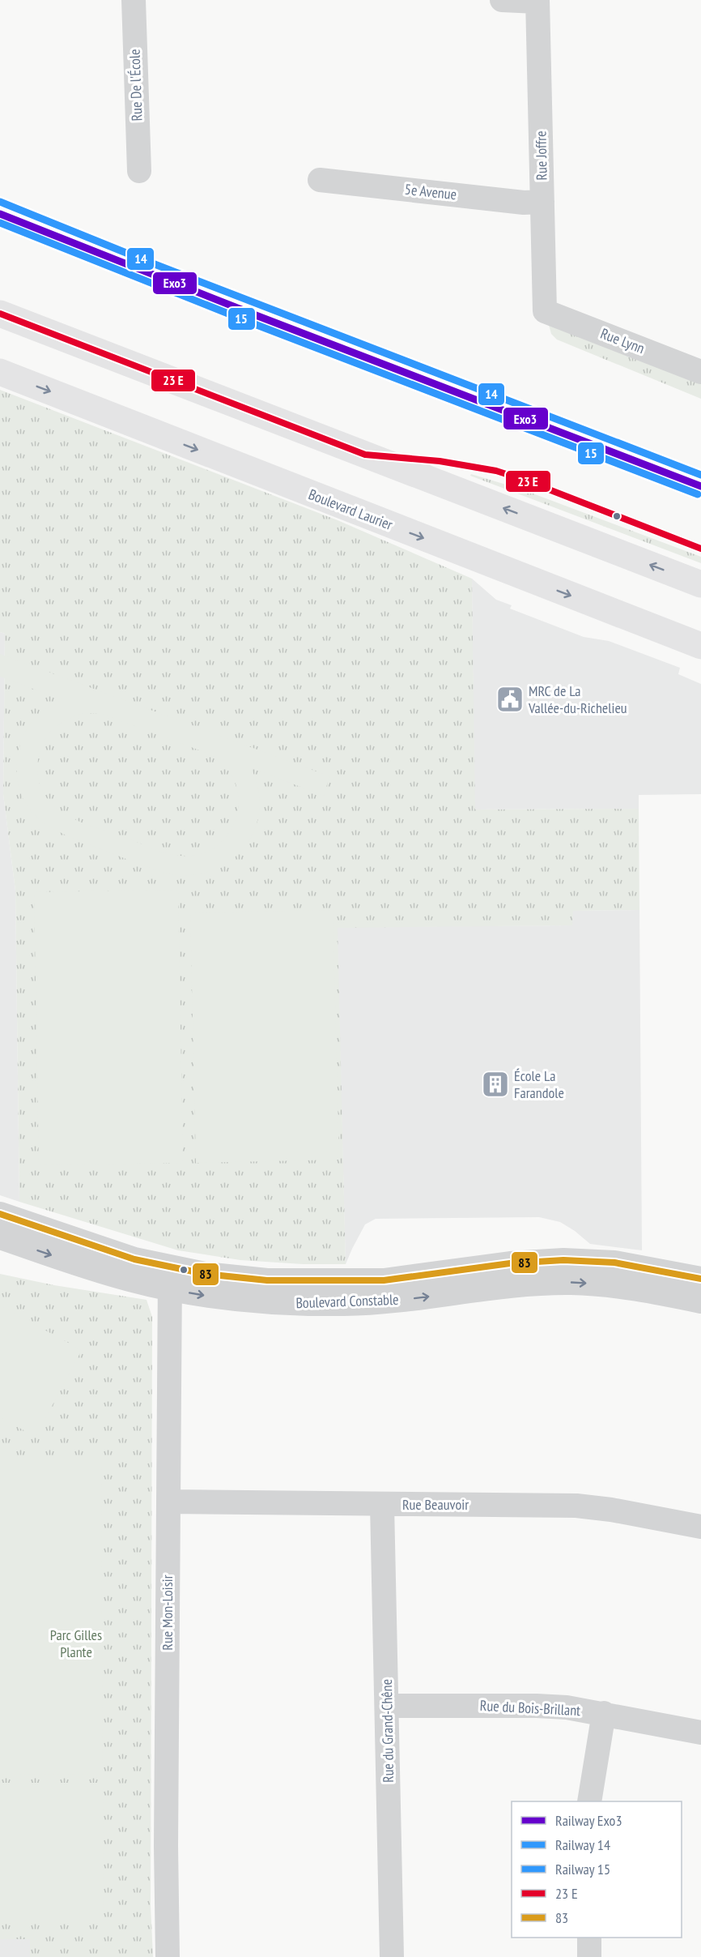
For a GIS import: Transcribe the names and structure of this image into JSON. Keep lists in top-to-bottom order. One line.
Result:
{"streets":{"main road":["Boulevard Laurier"],"street":["Rue De l'École","Rue Joffre","5e Avenue","Rue Lynn","Boulevard Constable","Rue Beauvoir","Rue Mon-Loisir","Rue du Bois-Brillant","Rue du Grand-Chêne"]},"crossings":[["Rue Joffre","5e Avenue"],["Rue Joffre","Rue Lynn"],["Boulevard Constable","Rue Mon-Loisir"],["Rue Beauvoir","Rue Mon-Loisir"],["Rue Beauvoir","Rue du Grand-Chêne"],["Rue du Bois-Brillant","Rue du Grand-Chêne"]],"parks":["Parc Gilles Plante"],"places":{"public building":["MRC de La Vallée-du-Richelieu"],"building":["École La Farandole"]},"lines":["rail line 14","rail line Exo3","rail line 15","transit line 83"],"legend":["Railway Exo3","Railway 14","Railway 15","23 E","83"]}
